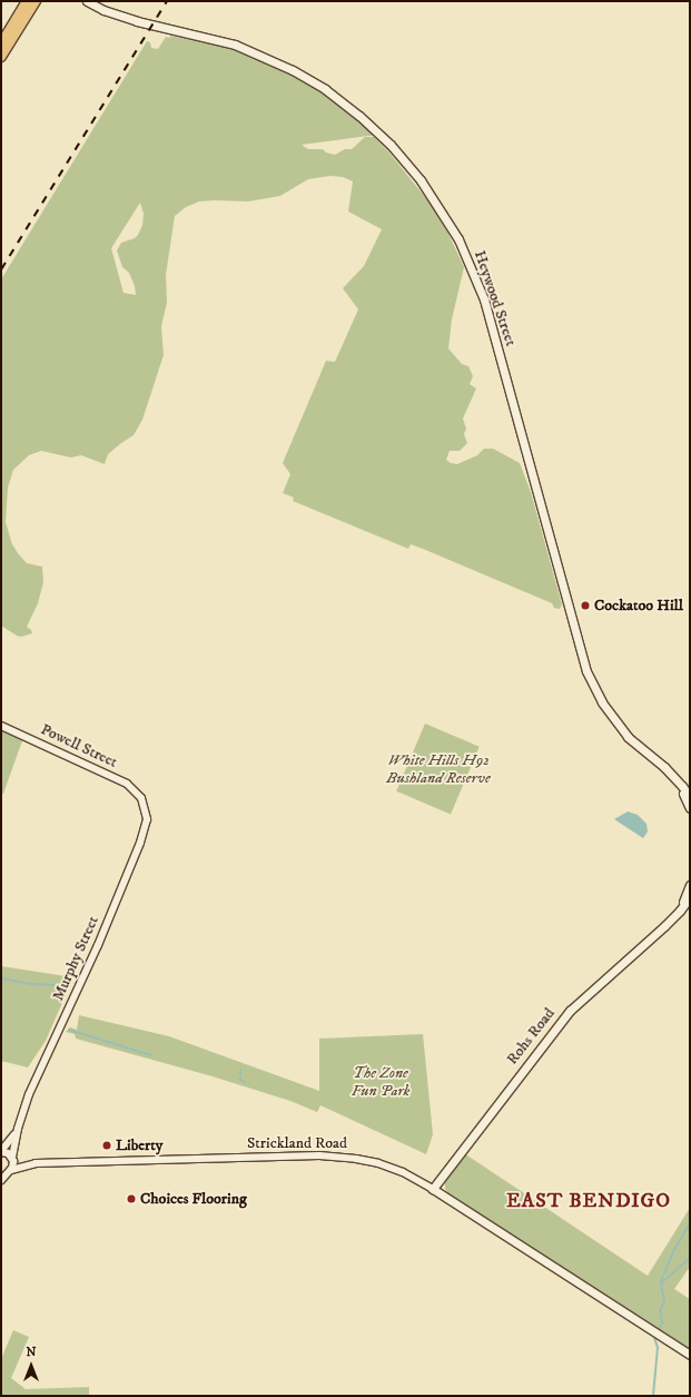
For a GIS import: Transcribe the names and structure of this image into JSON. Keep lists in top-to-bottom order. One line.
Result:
{"streets":{"main road":["Heywood Street","Rohs Road","Strickland Road"],"street":["Powell Street","Murphy Street"]},"crossings":[["Powell Street","Murphy Street"],["Murphy Street","Strickland Road"],["Rohs Road","Strickland Road"]],"districts":["EAST BENDIGO"],"parks":["White Hills H92 Bushland Reserve","The Zone Fun Park"],"places":["Cockatoo Hill","Liberty","Choices Flooring"],"north":"top"}
